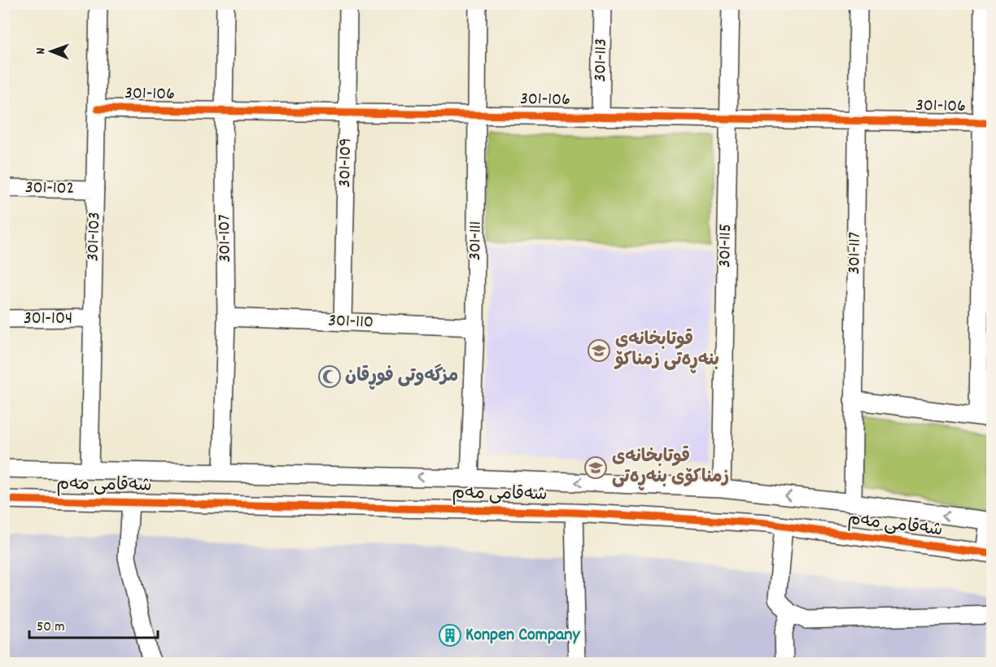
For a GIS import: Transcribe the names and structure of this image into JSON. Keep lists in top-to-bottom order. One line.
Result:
{"streets":{"street":["301-113","301-106","301-109","301-102","301-103","301-107","301-111","301-115","301-117","301-104","301-110","شەقامی مەم"]},"crossings":[["301-113","301-106"],["301-106","301-109"],["301-106","301-103"],["301-106","301-107"],["301-106","301-111"],["301-106","301-115"],["301-106","301-117"],["301-109","301-110"],["301-102","301-103"],["301-103","301-104"],["301-103","شەقامی مەم"],["301-107","301-110"],["301-107","شەقامی مەم"],["301-111","301-110"],["301-111","شەقامی مەم"],["301-115","شەقامی مەم"],["301-117","شەقامی مەم"]],"places":{"school or university":["قوتابخانەی بنەڕەتی زمناکۆ","قوتابخانەی زمناكۆی بنەڕەتی"],"mosque":["مزگەوتی فوڕقان"],"building":["Konpen Company"]},"scale_bar":"50 m","north":"left"}
